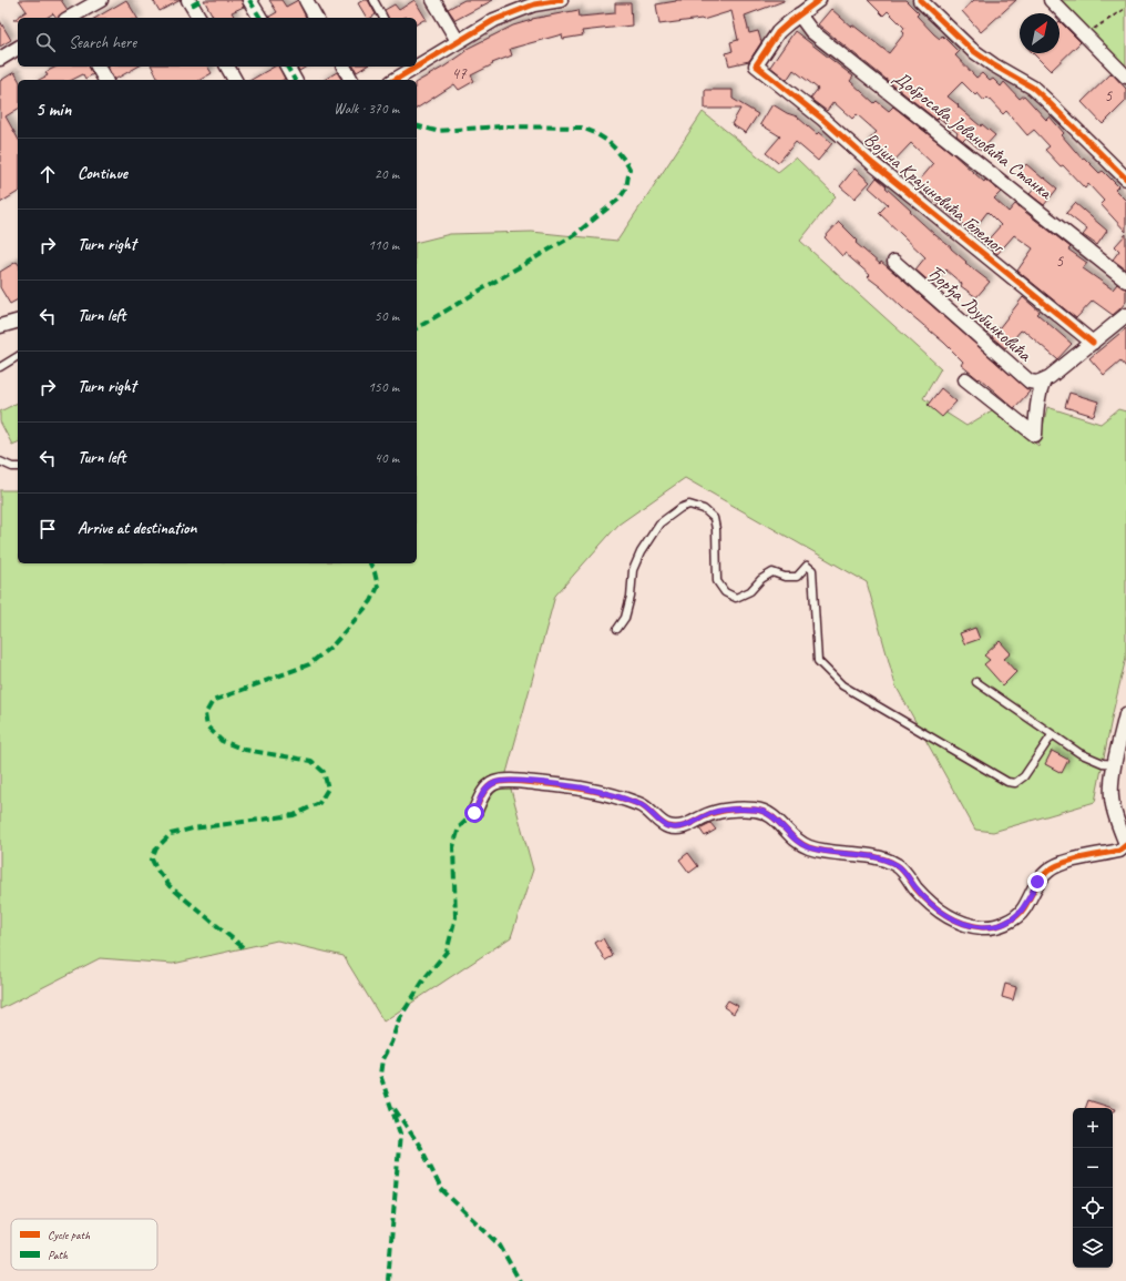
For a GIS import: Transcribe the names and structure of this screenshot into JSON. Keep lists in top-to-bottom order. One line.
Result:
{"streets":{"street":["Добросава Јовановића Станка","Војина Крајиновића Големог","Ђорђа Љубинковића"]},"crossings":[["Добросава Јовановића Станка","Војина Крајиновића Големог"]],"house_numbers":["47","5","5"],"legend":["Cycle path","Path"],"north":"top right","page":{"search":"Search here","heading":["5 min","Walk · 370 m"],"list":[["Continue","20 m"],["Turn right","110 m"],["Turn left","50 m"],["Turn right","150 m"],["Turn left","40 m"],"Arrive at destination"],"map_buttons":["+","−"]}}
